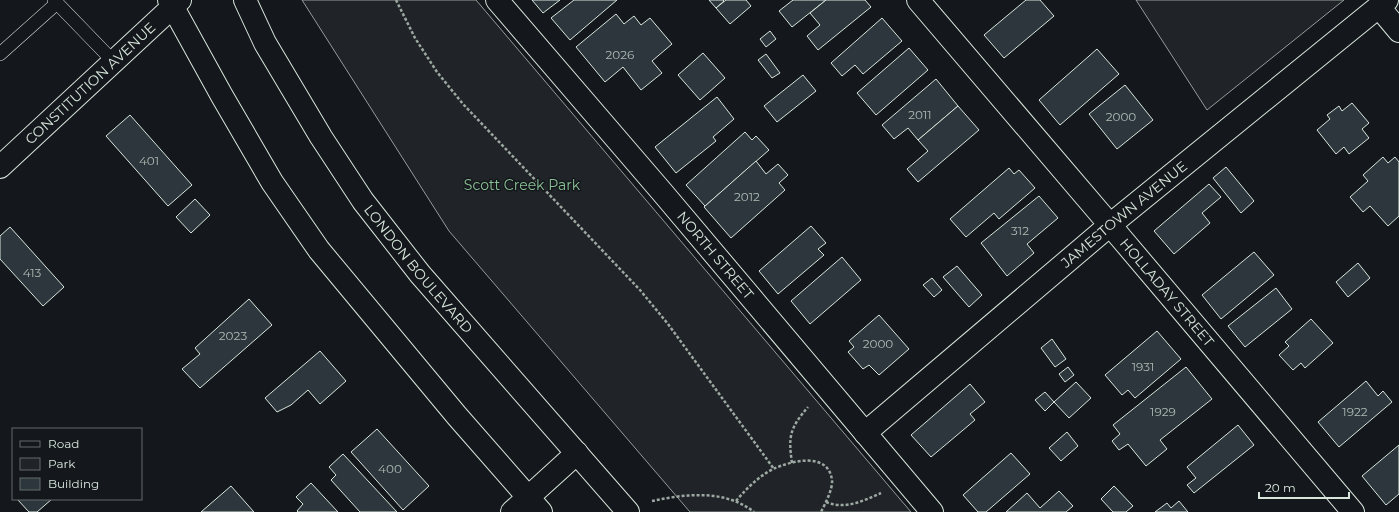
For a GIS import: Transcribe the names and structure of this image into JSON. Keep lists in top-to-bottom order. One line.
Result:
{"streets":{"street":["CONSTITUTION AVENUE","JAMESTOWN AVENUE","NORTH STREET","LONDON BOULEVARD","HOLLADAY STREET"]},"crossings":[["JAMESTOWN AVENUE","NORTH STREET"],["JAMESTOWN AVENUE","HOLLADAY STREET"]],"parks":["Scott Creek Park"],"house_numbers":["2026","2011","2000","401","2012","312","413","2023","2000","1931","1929","1922","400"],"legend":["Road","Park","Building"],"scale_bar":"20 m"}
